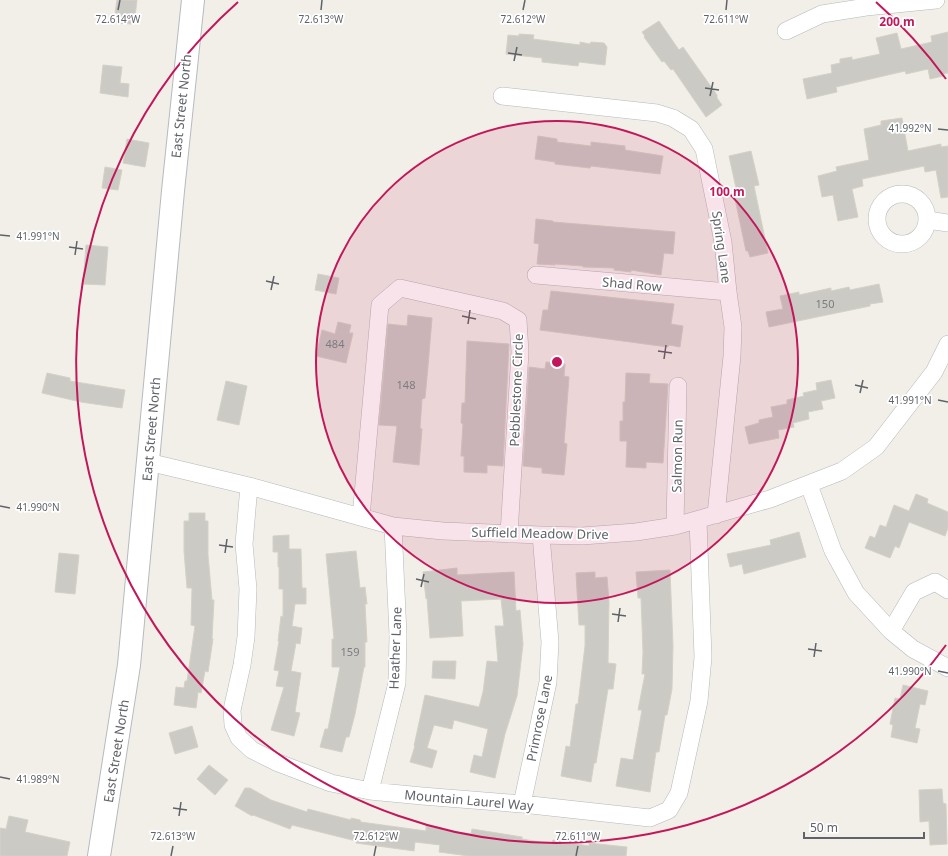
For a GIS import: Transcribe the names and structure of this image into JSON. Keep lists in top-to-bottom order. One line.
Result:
{"streets":{"main road":["East Street North"],"street":["Spring Lane","Shad Row","Pebblestone Circle","Salmon Run","Suffield Meadow Drive","Heather Lane","Primrose Lane","Mountain Laurel Way"]},"crossings":[["East Street North","Suffield Meadow Drive"],["Spring Lane","Shad Row"],["Spring Lane","Suffield Meadow Drive"],["Pebblestone Circle","Suffield Meadow Drive"],["Salmon Run","Suffield Meadow Drive"],["Suffield Meadow Drive","Heather Lane"],["Suffield Meadow Drive","Primrose Lane"],["Suffield Meadow Drive","Mountain Laurel Way"],["Heather Lane","Mountain Laurel Way"],["Primrose Lane","Mountain Laurel Way"]],"house_numbers":["150","484","148","159"],"scale_bar":"50 m","coordinates":["72.614°W","72.613°W","72.612°W","72.611°W","41.992°N","41.991°N","41.990°N","41.989°N"],"rings":["200 m","100 m"]}
